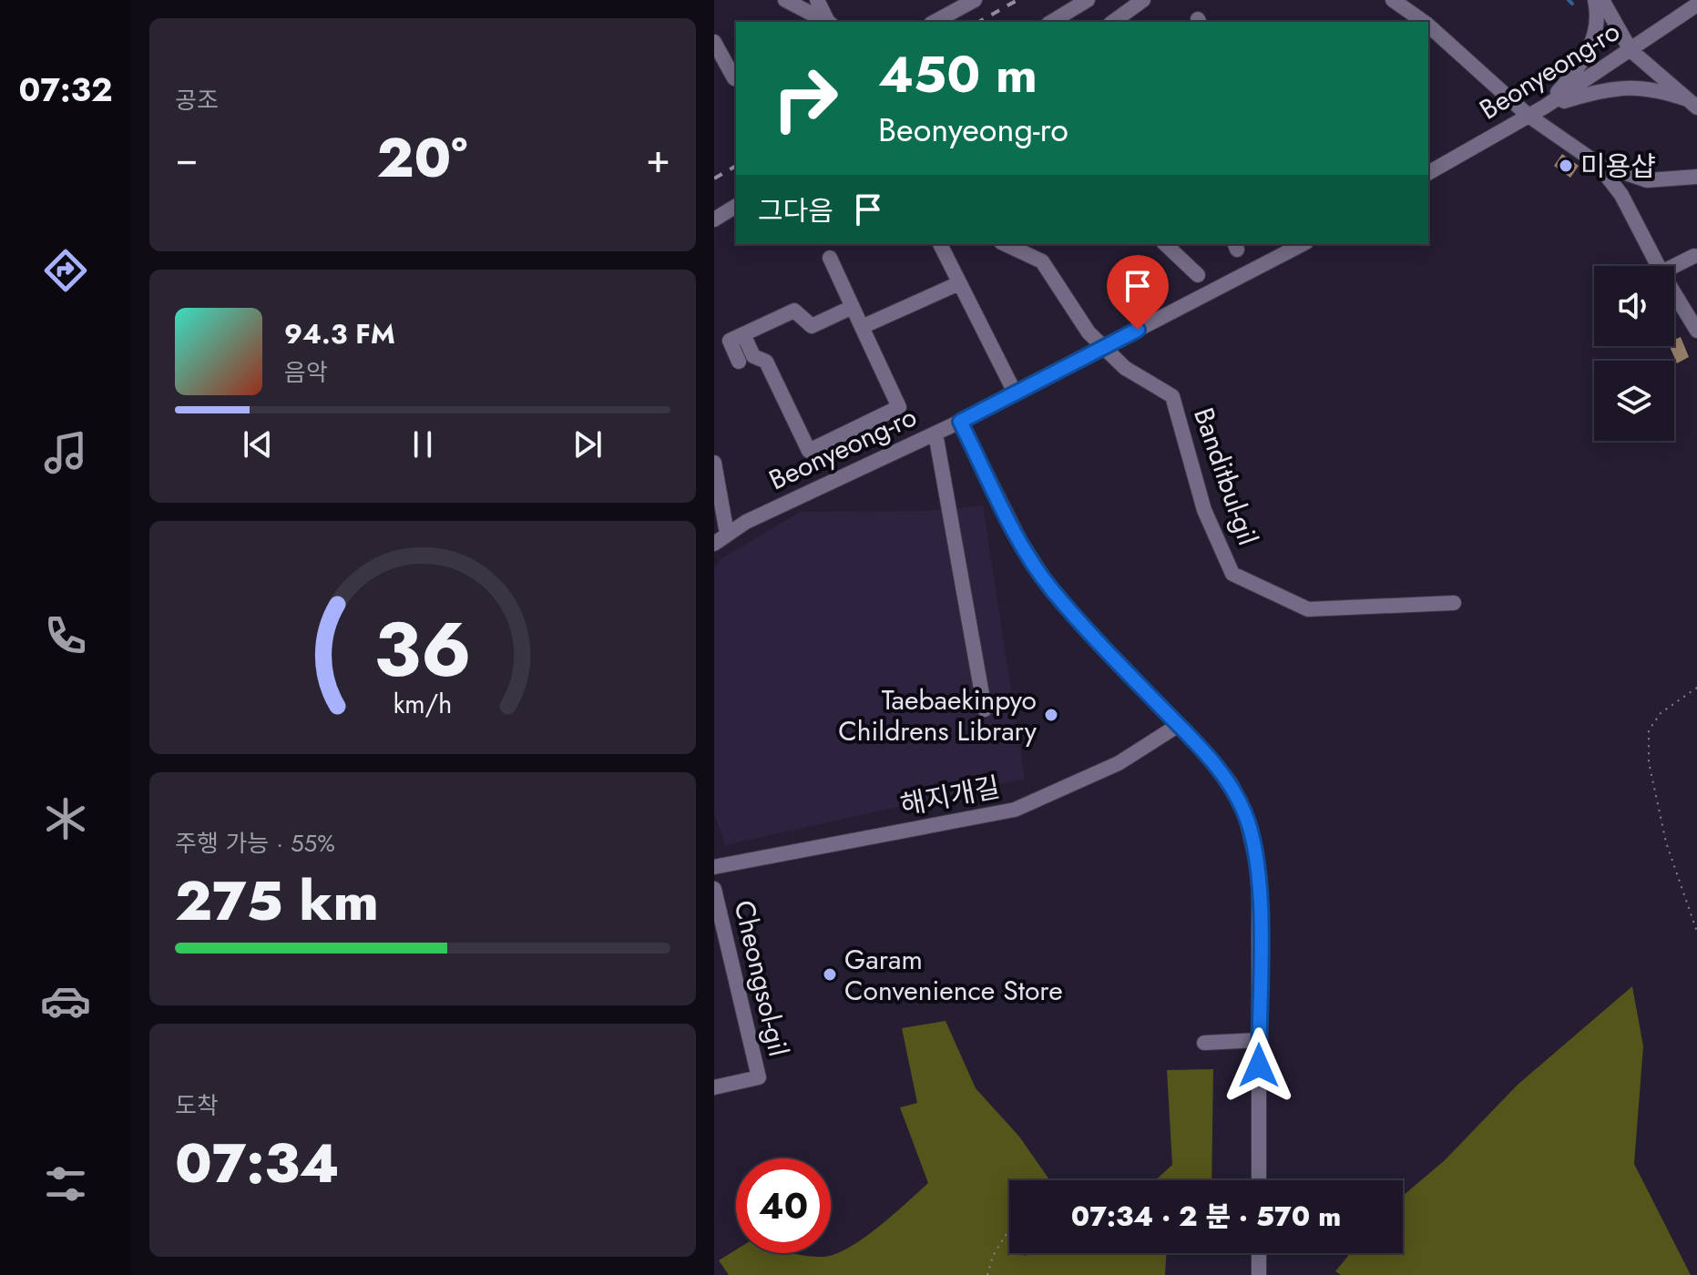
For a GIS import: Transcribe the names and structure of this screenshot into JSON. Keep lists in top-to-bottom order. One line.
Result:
{"streets":{"street":["Beonyeong-ro","Banditbul-gil","해지개길","Cheongsol-gil"]},"places":["미용샵","Taebaekinpyo Childrens Library","Garam Convenience Store"],"page":{"tabs":"07:32","tile":["공조",["주행 가능 · 55%","275 km"],["도착","07:34"]],"turn":["450 m","Beonyeong-ro"],"heat":["−","20°","+"],"then":"그다음","song":["94.3 FM","음악"],"limit":"40","trip":"07:34 · 2 분 · 570 m","gauge":["36","km/h"]}}
